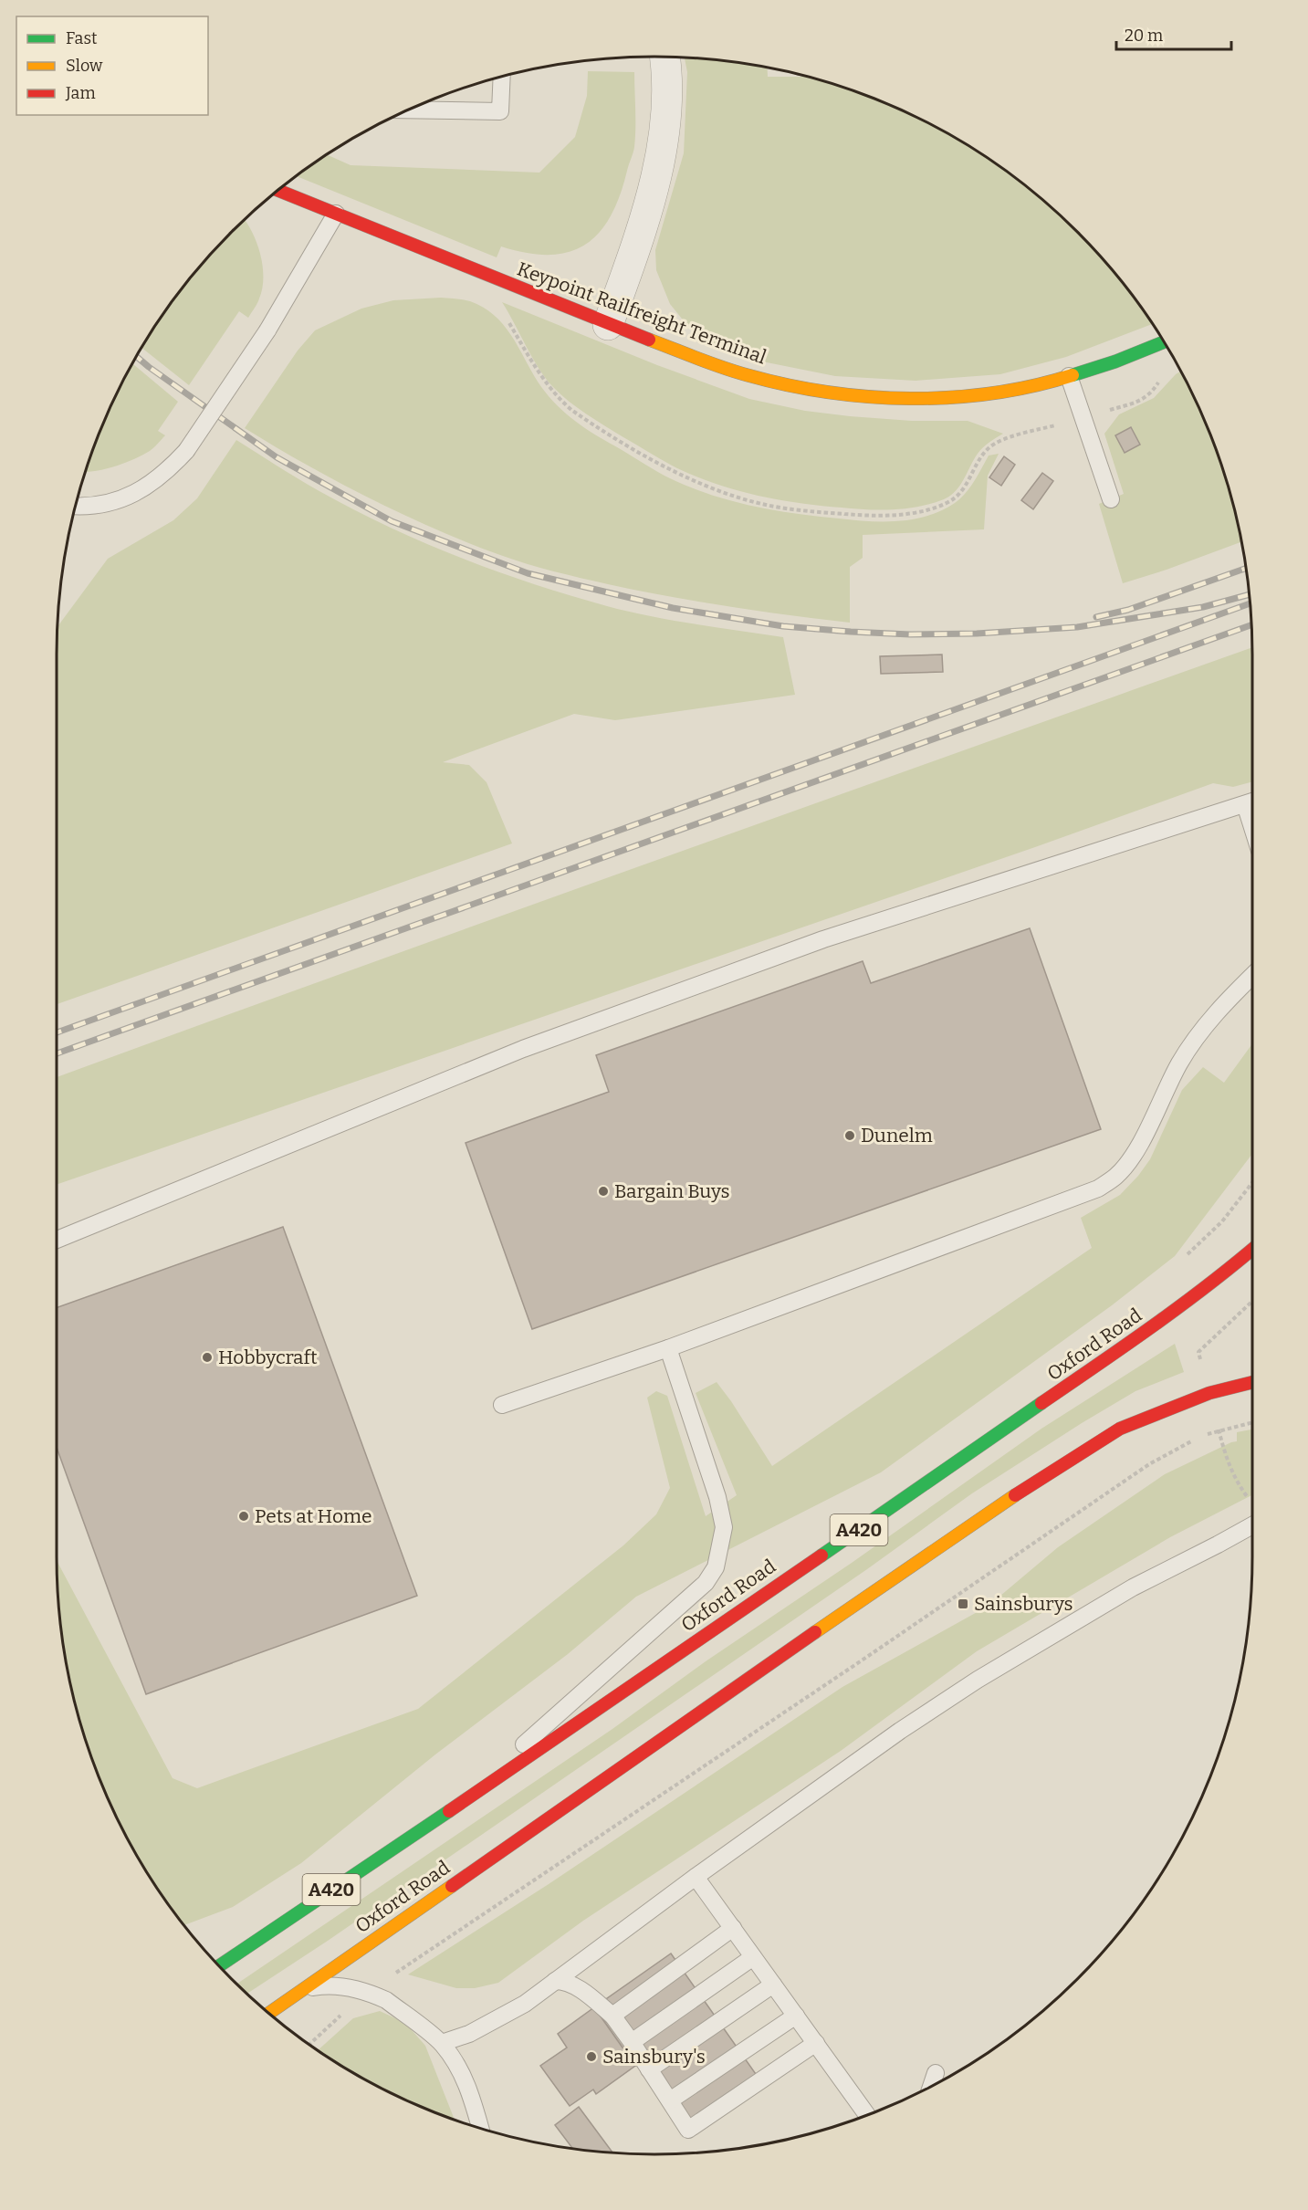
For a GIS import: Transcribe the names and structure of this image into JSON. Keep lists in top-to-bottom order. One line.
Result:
{"streets":{"main road":["Keypoint Railfreight Terminal","Oxford Road","A420"]},"places":{"other":["Dunelm","Bargain Buys","Hobbycraft","Pets at Home","Sainsbury's"],"transit":["Sainsburys"]},"legend":["Fast","Slow","Jam"],"scale_bar":"20 m"}
